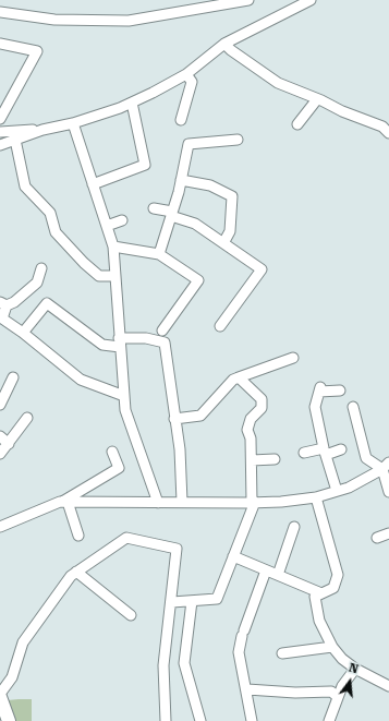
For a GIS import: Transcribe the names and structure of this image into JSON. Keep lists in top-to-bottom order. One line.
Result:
{"north":"top"}
